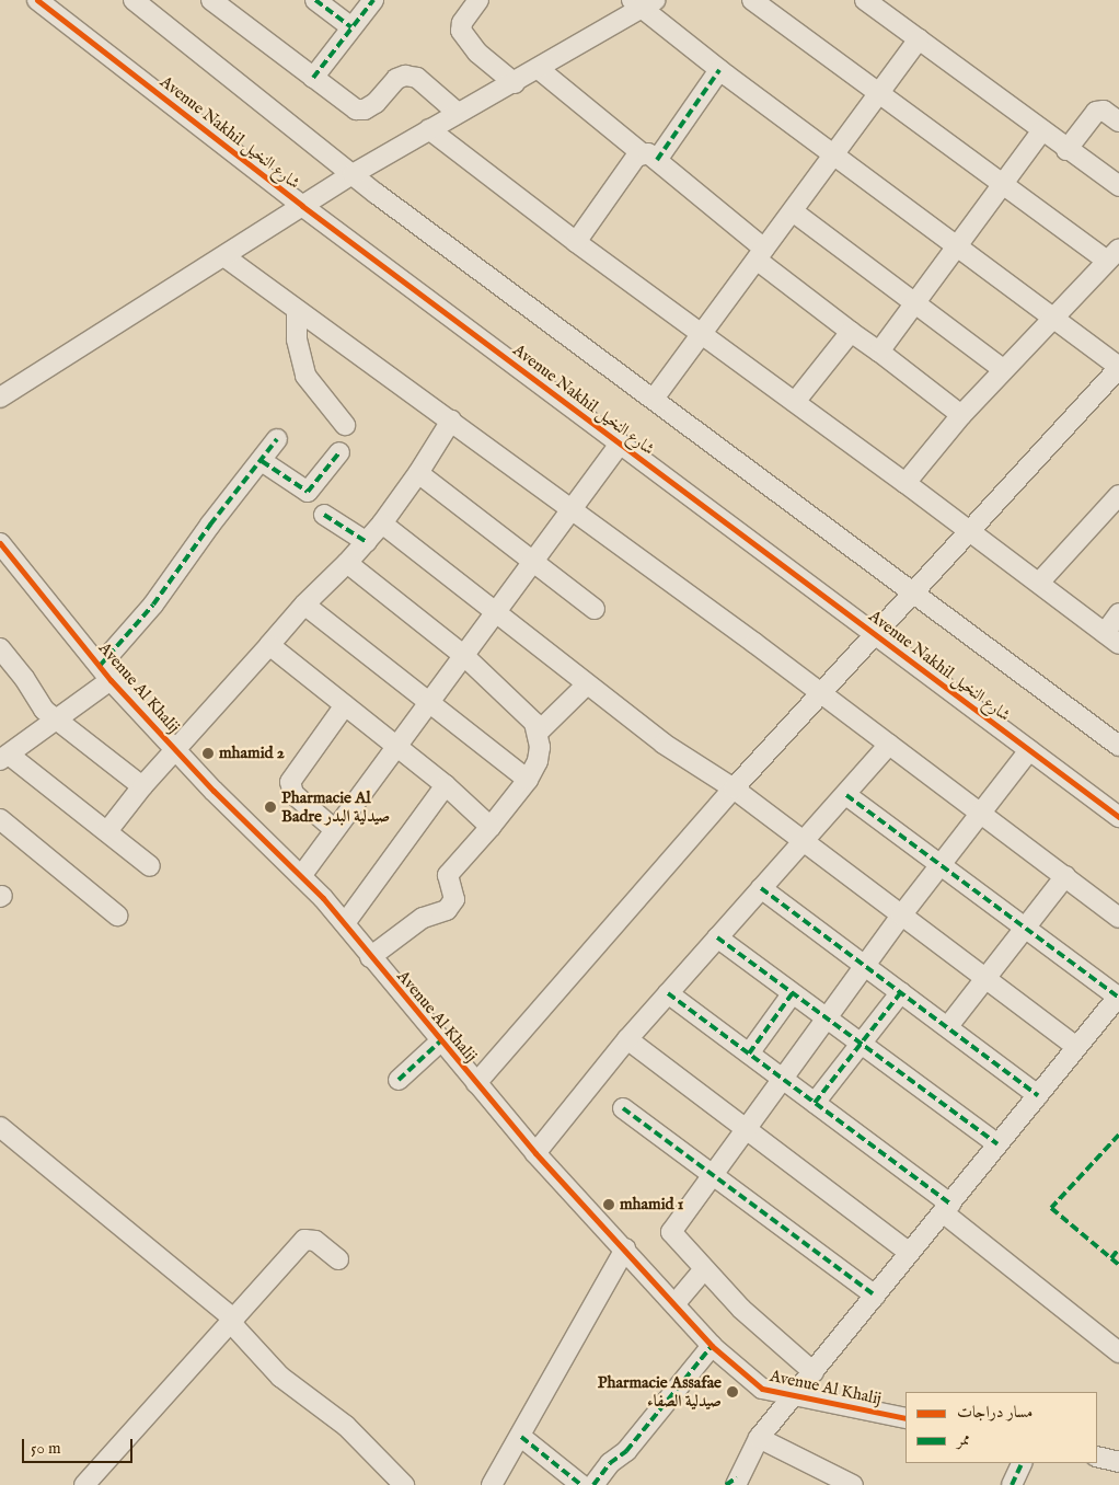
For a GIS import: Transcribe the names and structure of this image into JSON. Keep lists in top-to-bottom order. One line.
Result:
{"streets":{"street":["Avenue Nakhil شارع النخيل","Avenue Al Khalij"]},"places":["mhamid 2","Pharmacie Al Badre صيدلية البدر","mhamid 1","Pharmacie Assafae صيدلية الصفاء"],"legend":["مسار دراجات","ممر"],"scale_bar":"50 m"}
